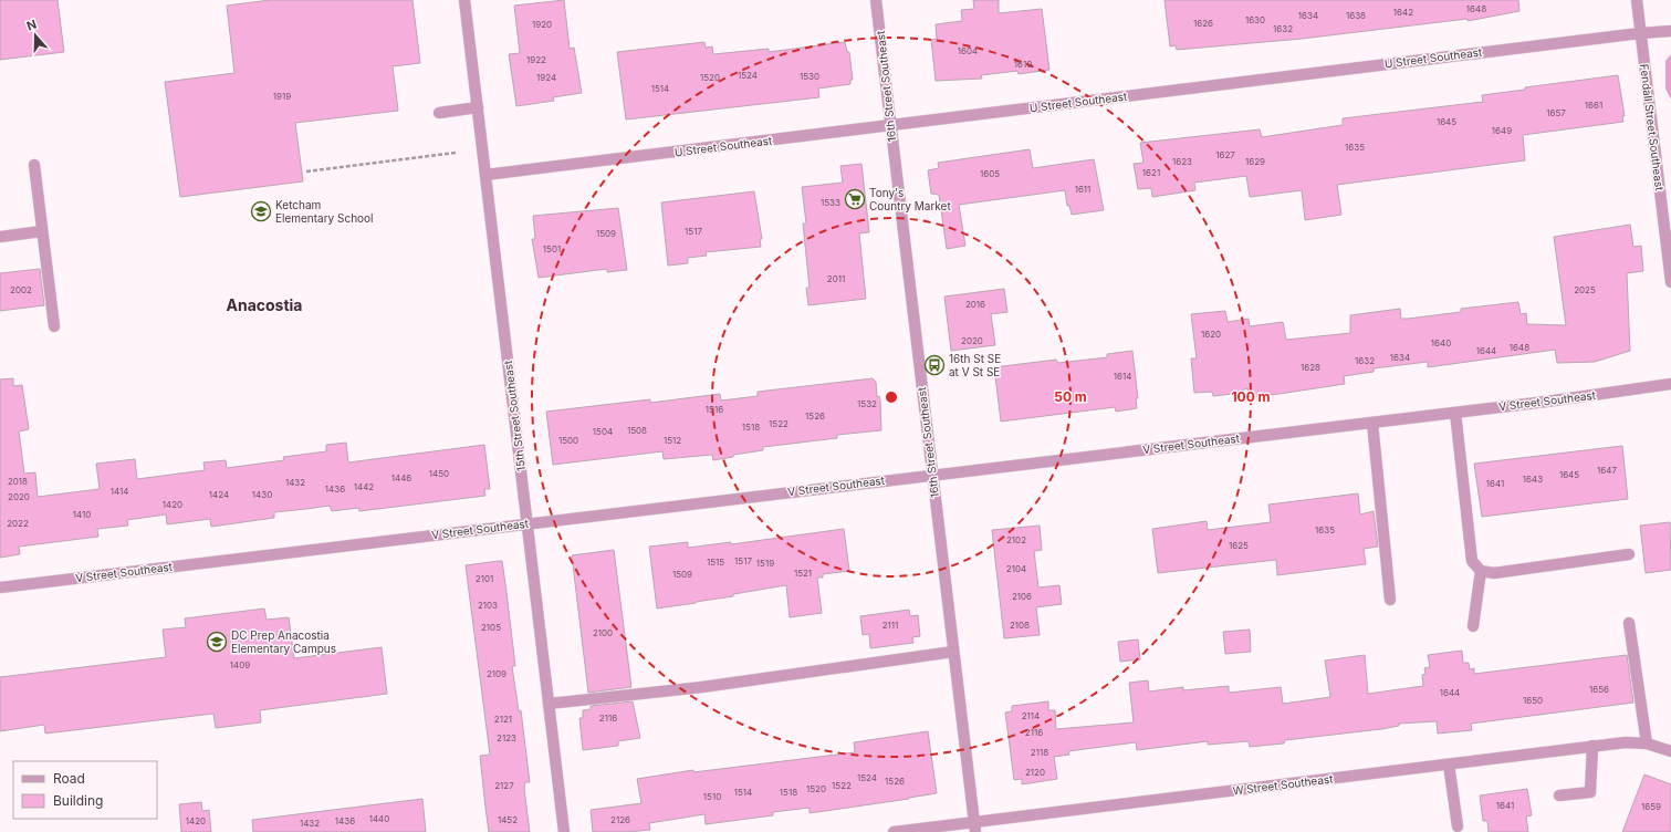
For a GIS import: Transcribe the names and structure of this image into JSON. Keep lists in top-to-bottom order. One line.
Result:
{"streets":{"street":["U Street Southeast","16th Street Southeast","Fendall Street Southeast","V Street Southeast","15th Street Southeast","W Street Southeast"]},"crossings":[["U Street Southeast","16th Street Southeast"],["U Street Southeast","Fendall Street Southeast"],["U Street Southeast","15th Street Southeast"],["16th Street Southeast","V Street Southeast"],["16th Street Southeast","W Street Southeast"],["V Street Southeast","15th Street Southeast"]],"districts":["Anacostia"],"places":{"supermarket":["Tony's Country Market"],"school or university":["Ketcham Elementary School","DC Prep Anacostia Elementary Campus"],"bus stop":["16th St SE at V St SE"]},"house_numbers":["1648","1642","1634","1638","1630","1626","1920","1632","1604","1922","1610","1524","1530","1924","1520","1514","1919","1661","1657","1645","1649","1635","1627","1623","1629","1621","1605","1611","1533","1517","1509","1501","2011","2002","2025","2016","1620","2020","1640","1648","1644","1634","1632","1628","1614","1532","1516","1526","1522","1518","1508","1504","1500","1512","1647","1450","1645","1446","1643","2018","1432","1641","1442","1436","1414","1424","1430","2020","1420","1410","2022","1635","2102","1625","1517","1515","1519","2104","1521","1509","2101","2106","2103","2111","2108","2105","2100","1409","2109","1656","1644","1650","2114","2116","2121","2116","2123","2118","2120","1524","1526","2127","1522","1520","1514","1518","1510","1641","1659","1440","1452","2126","1420","1436","1432"],"legend":["Road","Building"],"north":"top","rings":["50 m","100 m"]}
